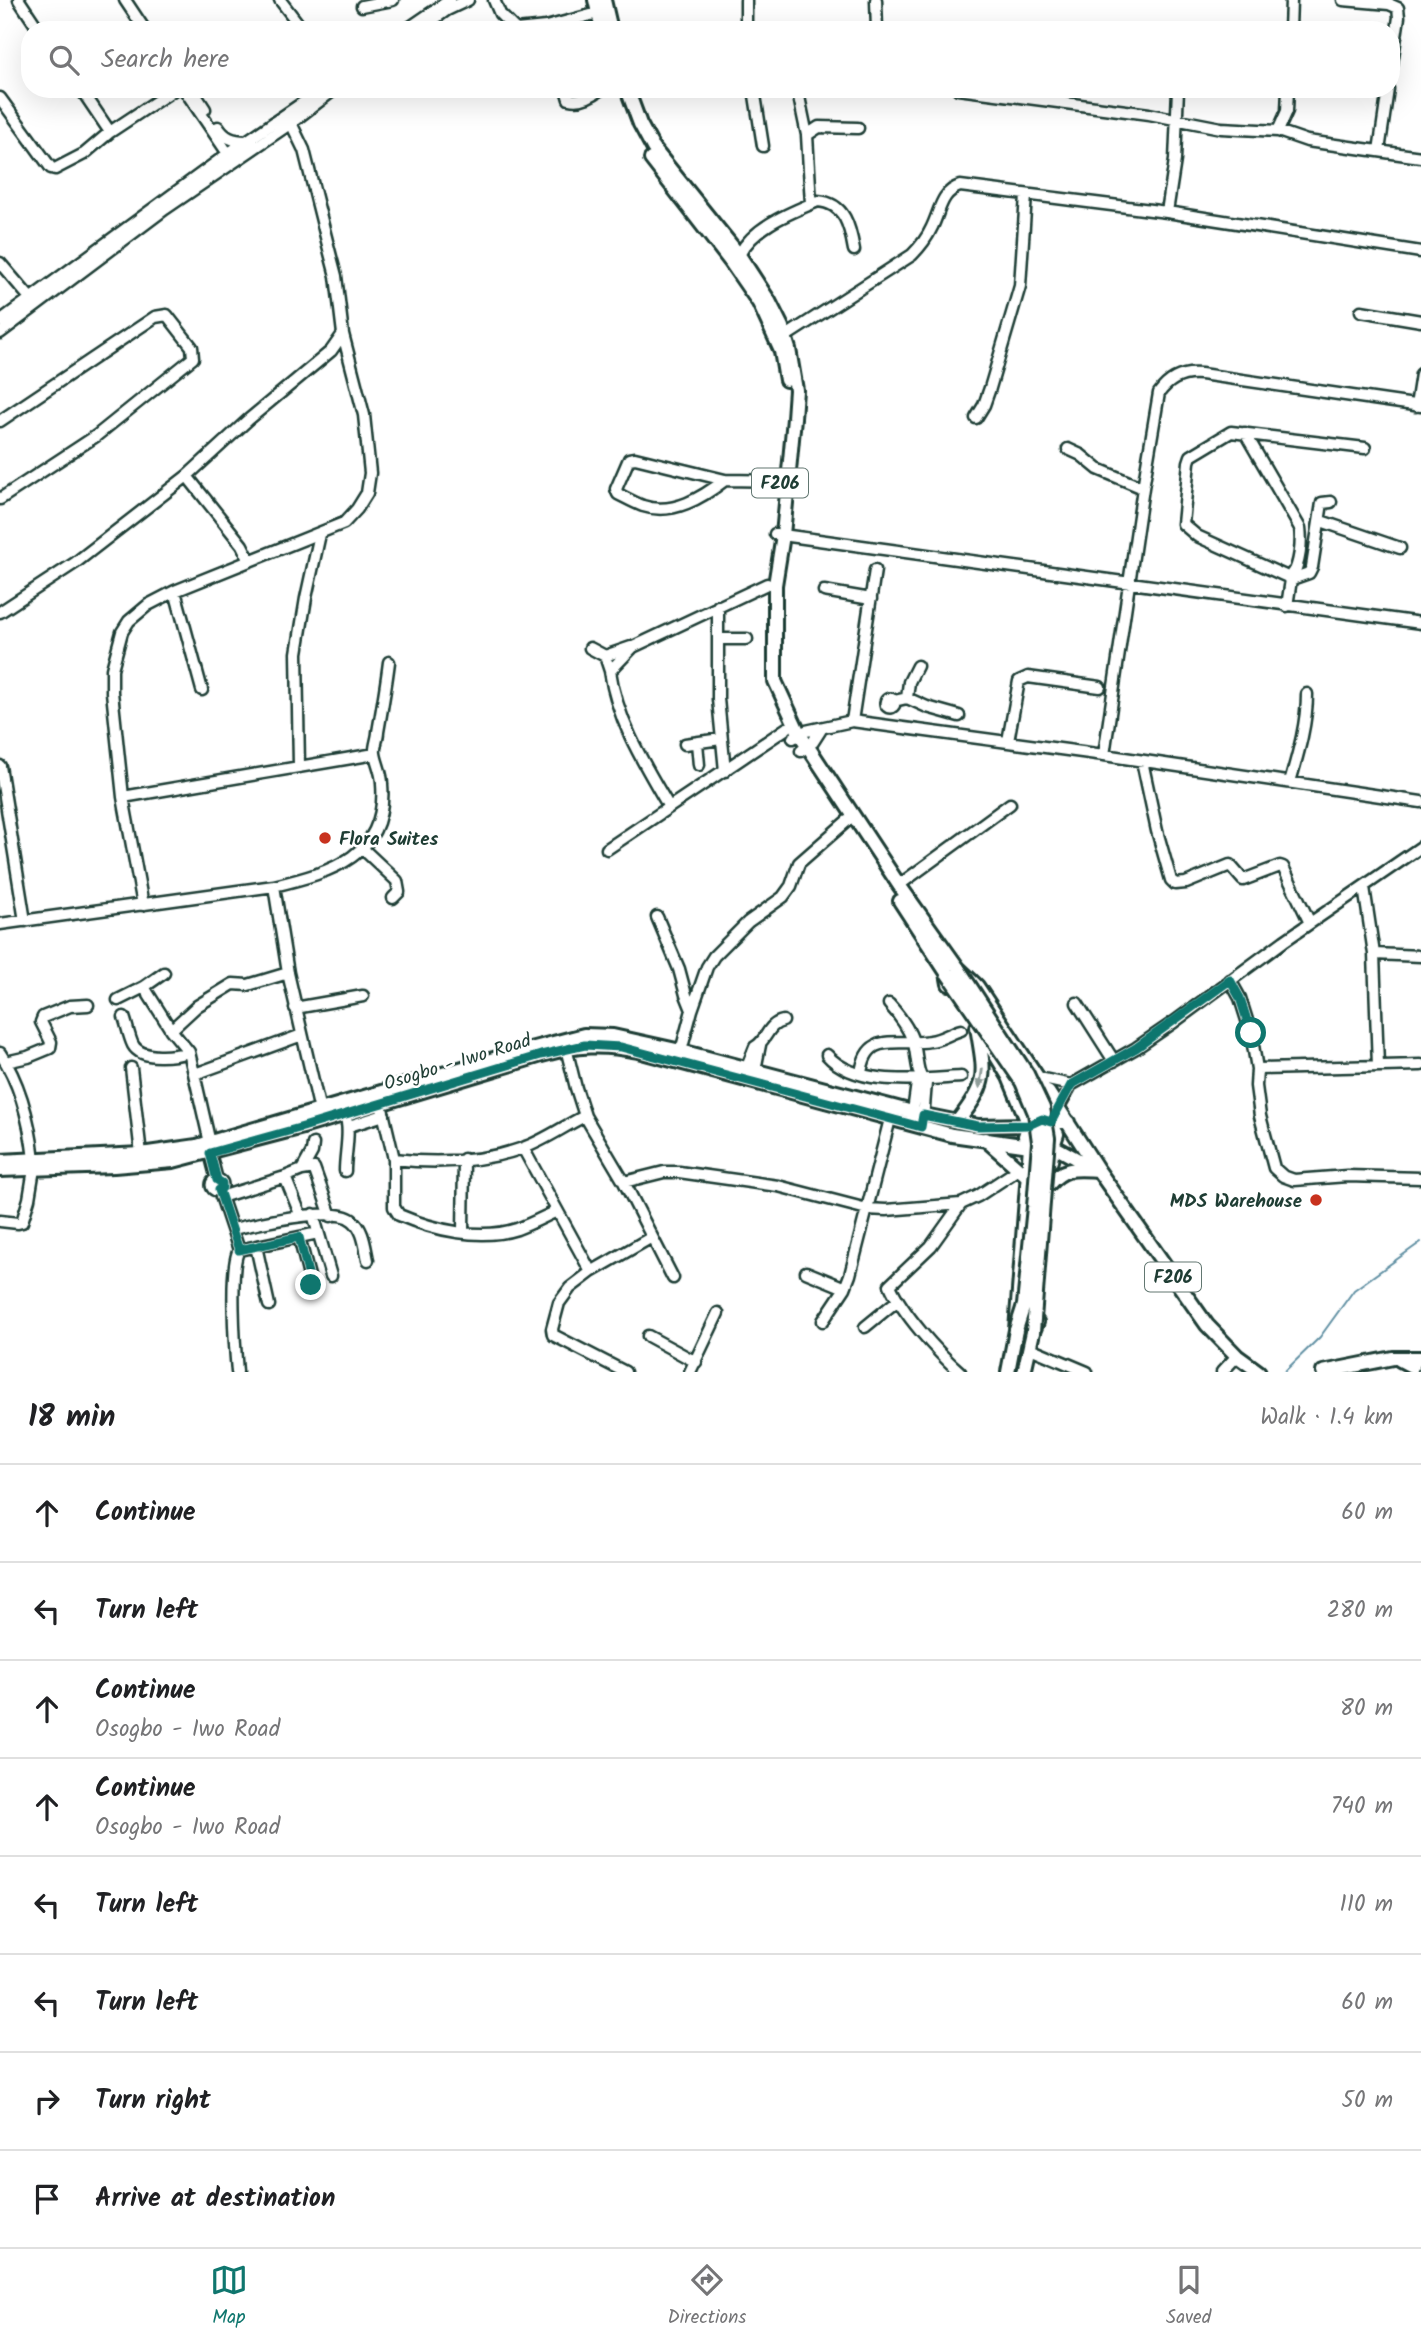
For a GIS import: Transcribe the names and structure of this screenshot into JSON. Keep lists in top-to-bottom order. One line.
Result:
{"streets":{"main road":["F206","Osogbo - Iwo Road"]},"places":["Flora Suites","MDS Warehouse"],"page":{"search":"Search here","heading":["18 min","Walk · 1.4 km"],"list":[["Continue","60 m"],["Turn left","280 m"],["Continue","Osogbo - Iwo Road","80 m"],["Continue","Osogbo - Iwo Road","740 m"],["Turn left","110 m"],["Turn left","60 m"],["Turn right","50 m"],"Arrive at destination"],"nav":["Map","Directions","Saved"]}}
